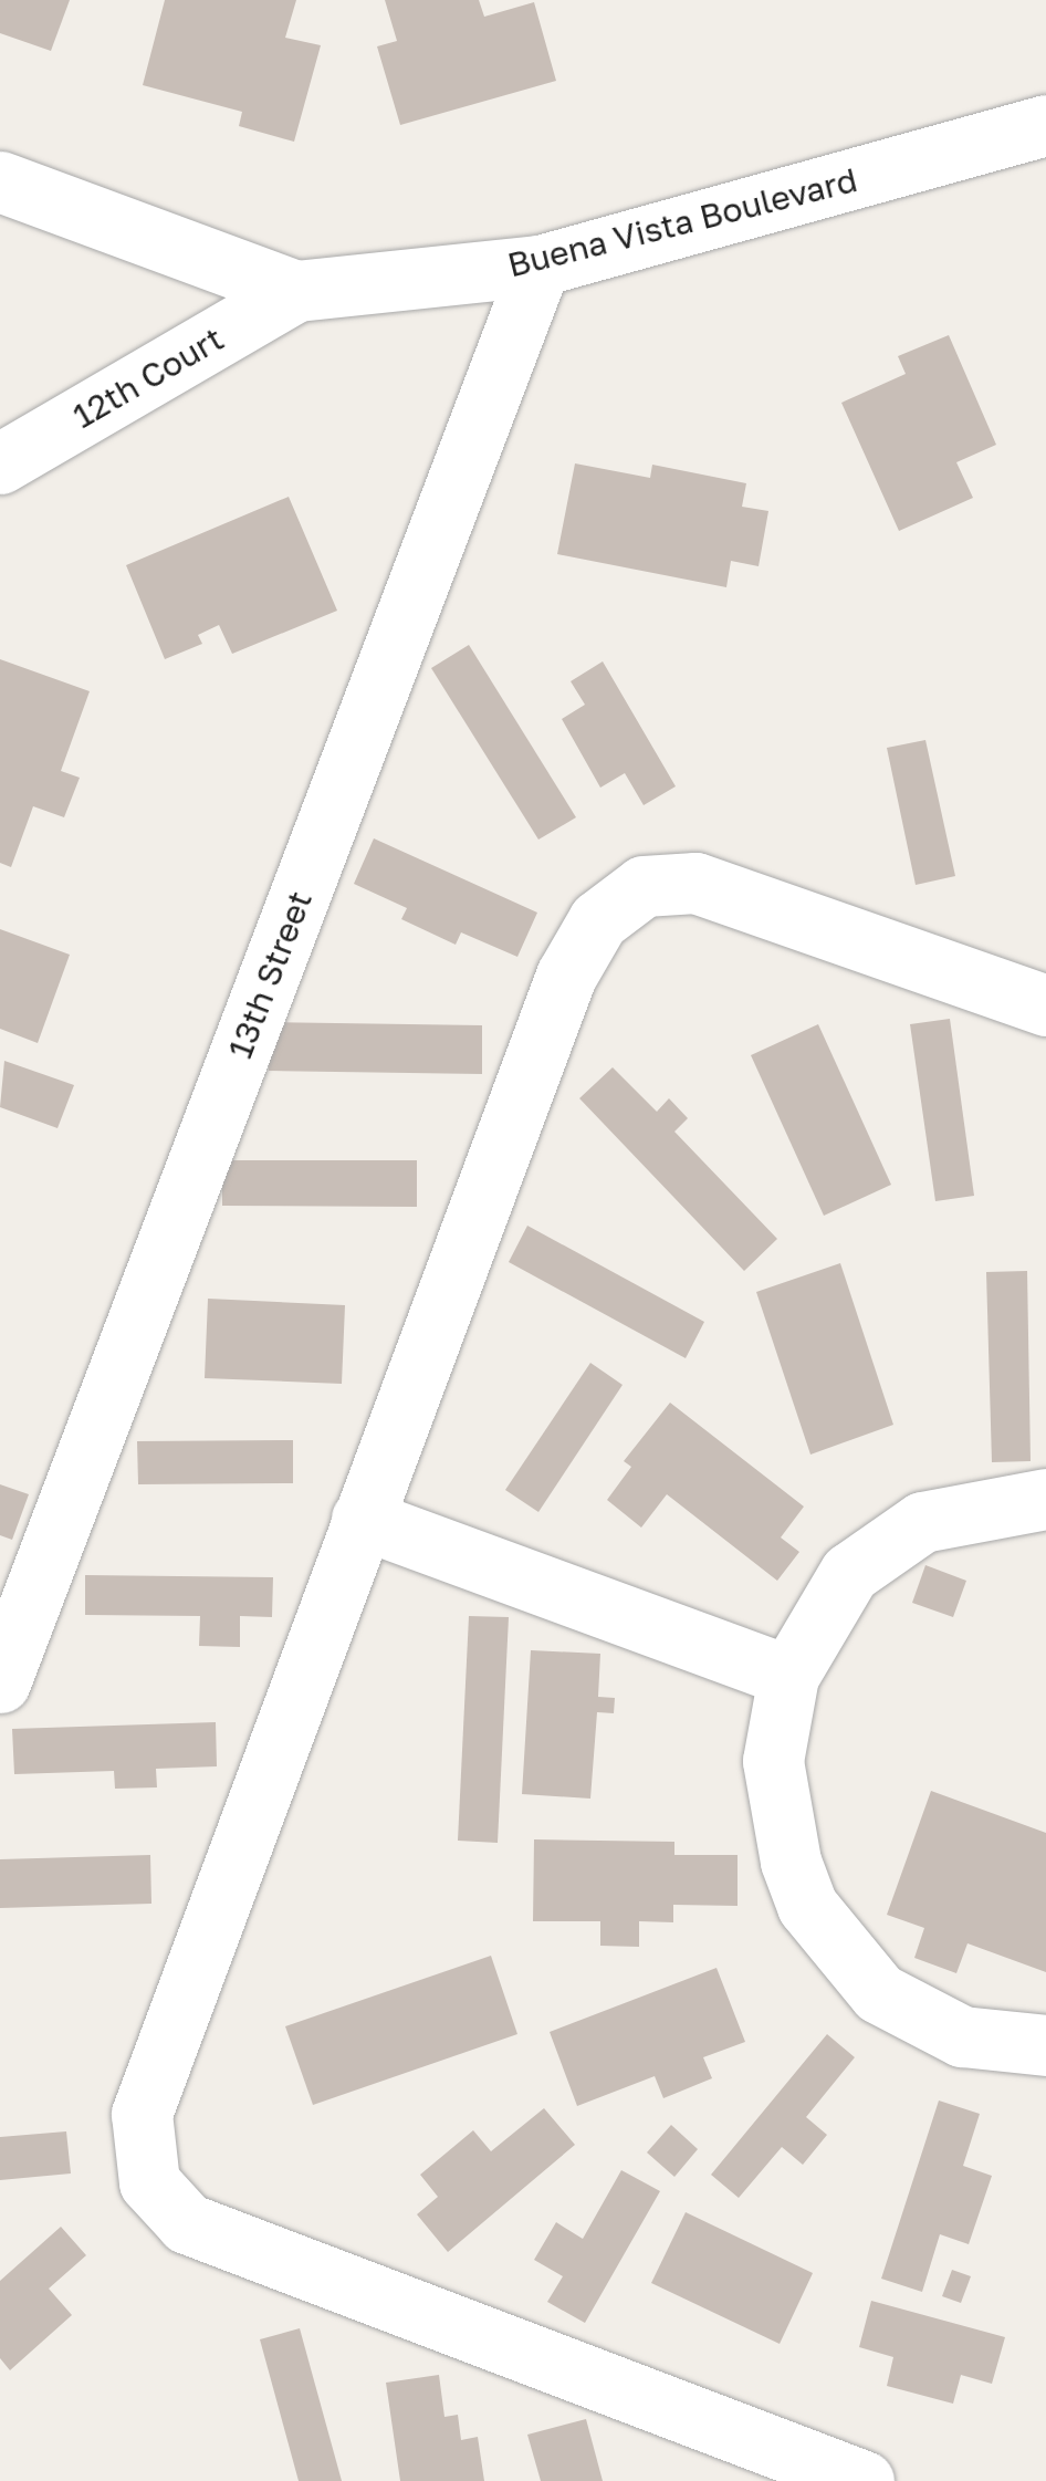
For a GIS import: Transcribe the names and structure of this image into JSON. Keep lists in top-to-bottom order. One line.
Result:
{"streets":{"street":["Buena Vista Boulevard","12th Court","13th Street"]},"crossings":[["Buena Vista Boulevard","12th Court"],["Buena Vista Boulevard","13th Street"]]}
